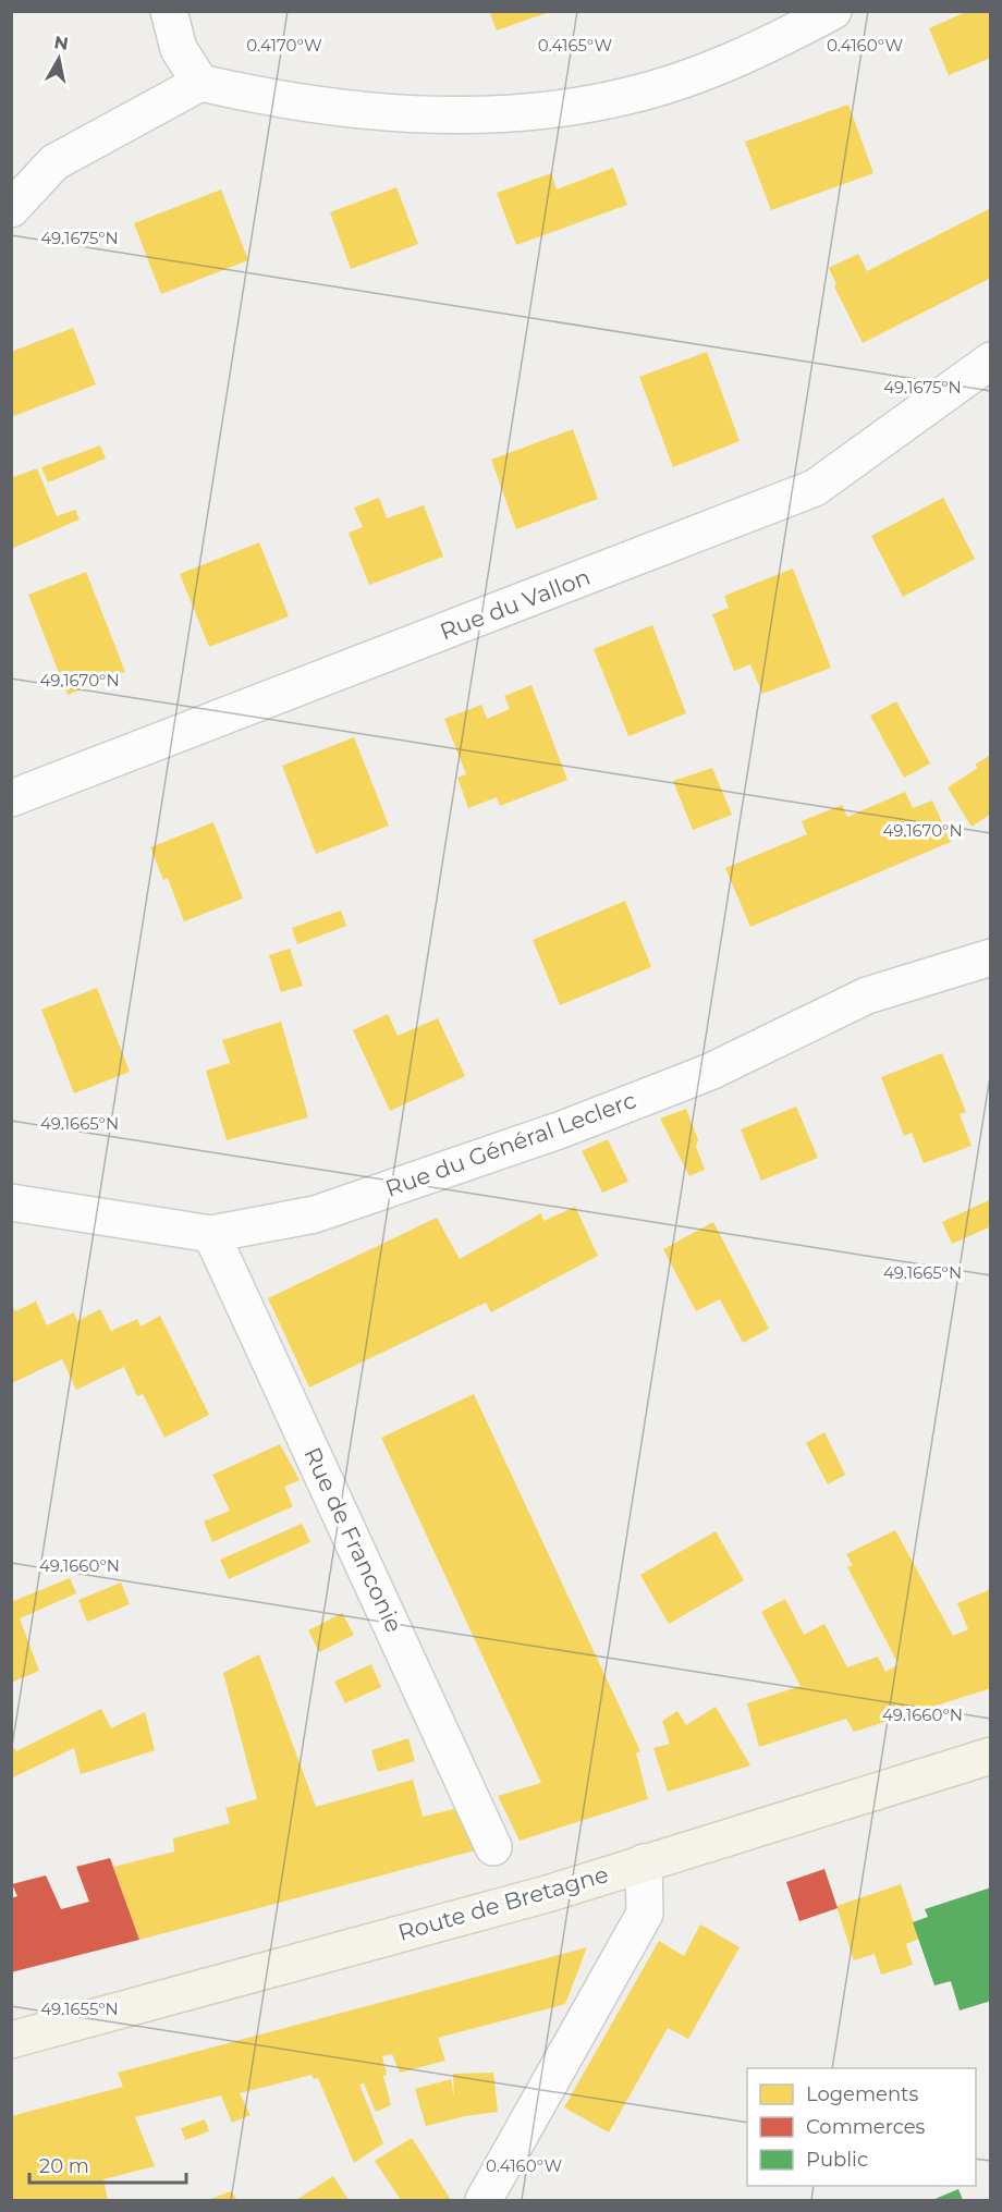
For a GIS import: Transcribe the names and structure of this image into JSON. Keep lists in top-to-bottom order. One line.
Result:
{"streets":{"main road":["Route de Bretagne"],"street":["Rue du Vallon","Rue du Général Leclerc","Rue de Franconie"]},"crossings":[["Rue du Général Leclerc","Rue de Franconie"]],"legend":["Logements","Commerces","Public"],"scale_bar":"20 m","north":"top","coordinates":["0.4160°W","0.4170°W","0.4165°W","49.1675°N","49.1670°N","49.1665°N","49.1660°N","49.1655°N"]}
